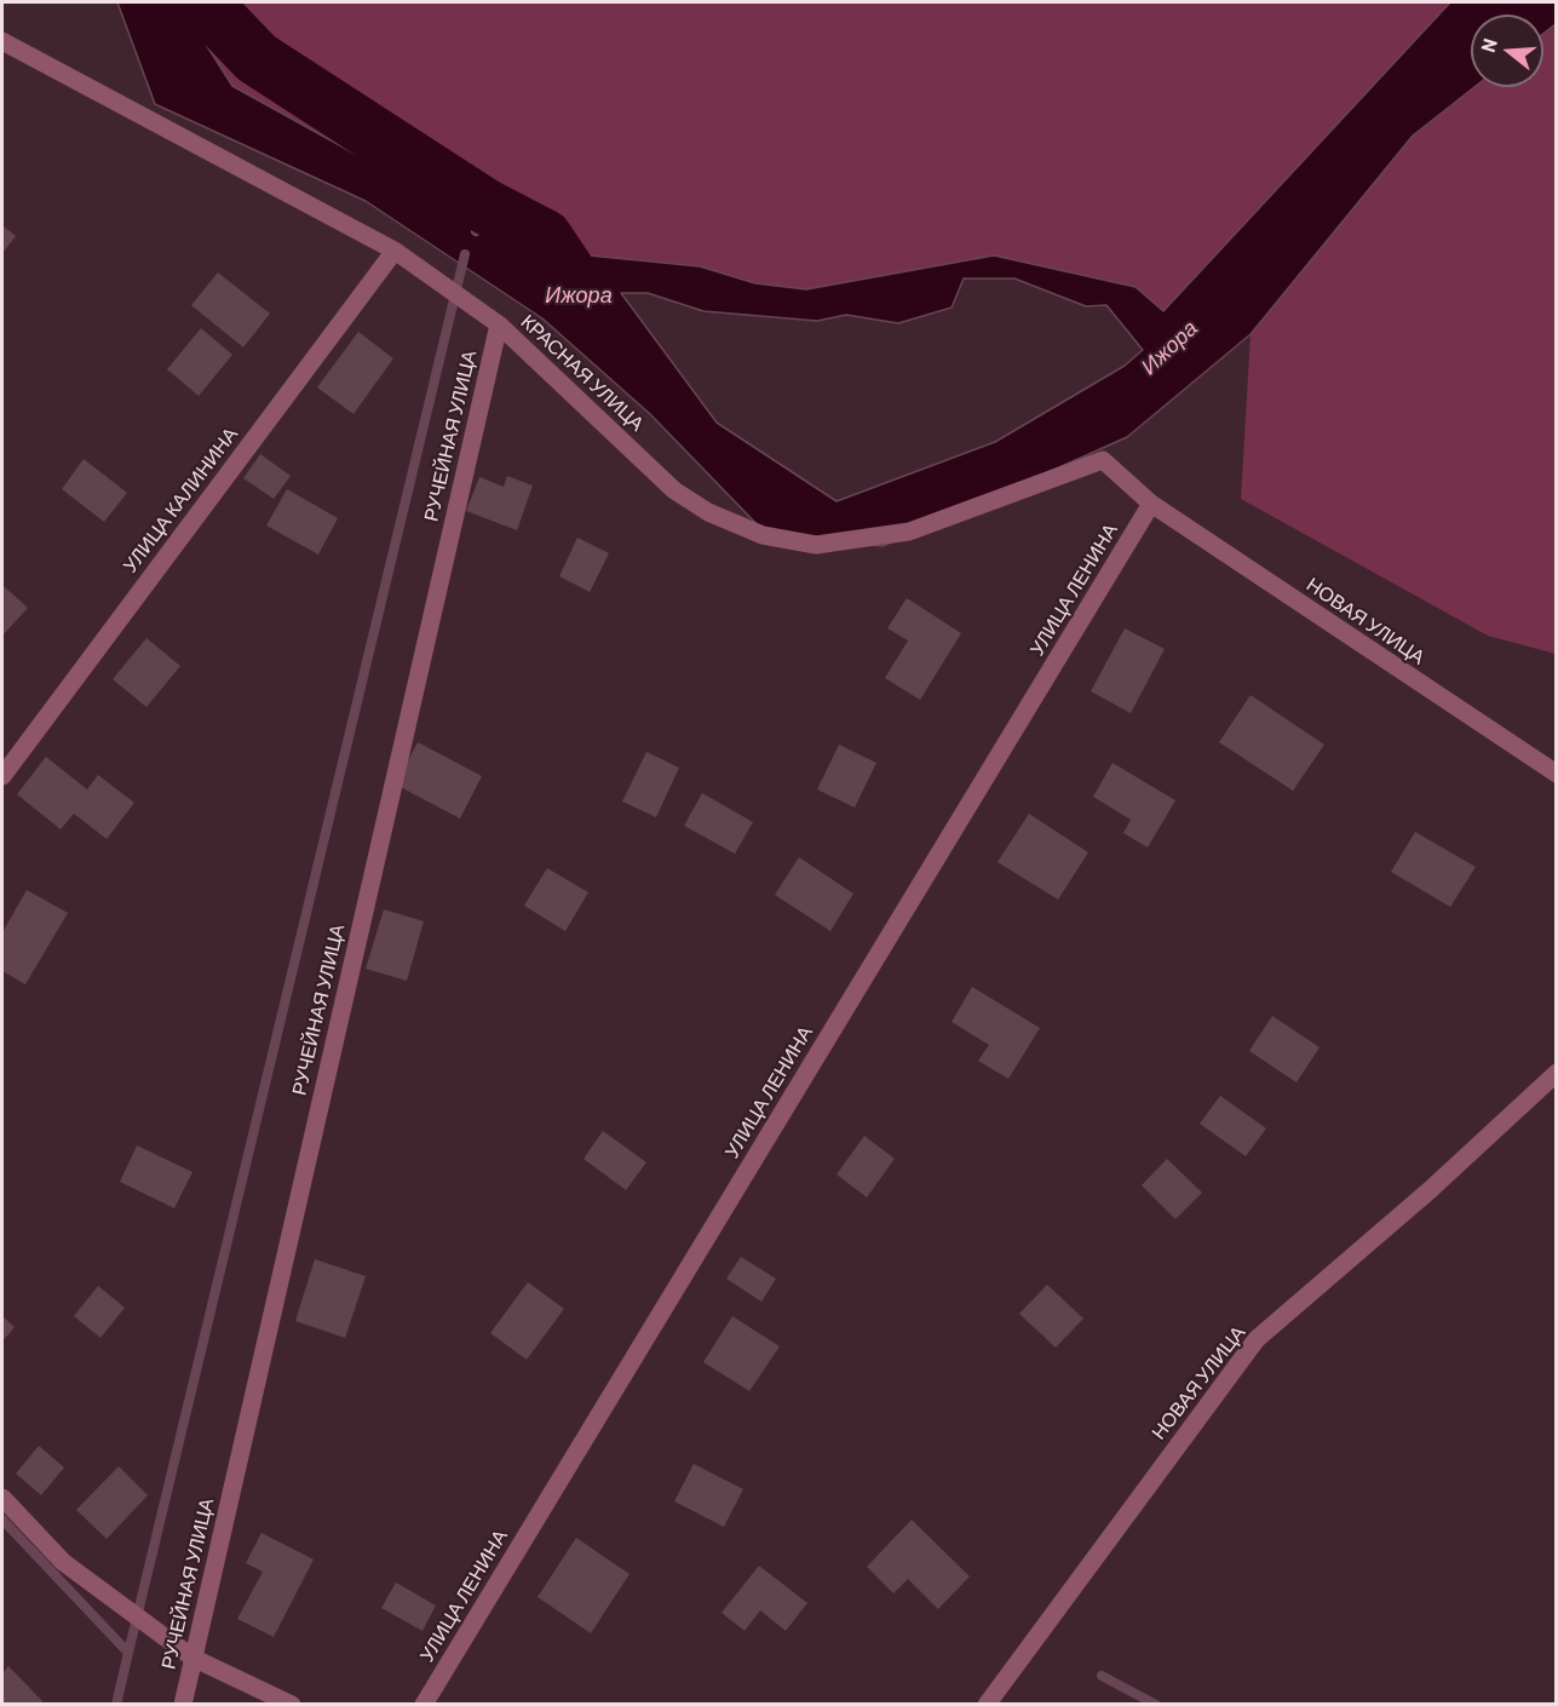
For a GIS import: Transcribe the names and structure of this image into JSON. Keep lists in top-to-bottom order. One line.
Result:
{"streets":{"street":["КРАСНАЯ УЛИЦА","РУЧЕЙНАЯ УЛИЦА","УЛИЦА КАЛИНИНА","УЛИЦА ЛЕНИНА","НОВАЯ УЛИЦА"]},"crossings":[["КРАСНАЯ УЛИЦА","РУЧЕЙНАЯ УЛИЦА"],["КРАСНАЯ УЛИЦА","УЛИЦА КАЛИНИНА"],["КРАСНАЯ УЛИЦА","УЛИЦА ЛЕНИНА"],["КРАСНАЯ УЛИЦА","НОВАЯ УЛИЦА"],["УЛИЦА ЛЕНИНА","НОВАЯ УЛИЦА"]],"water":["Ижора"],"north":"left"}
